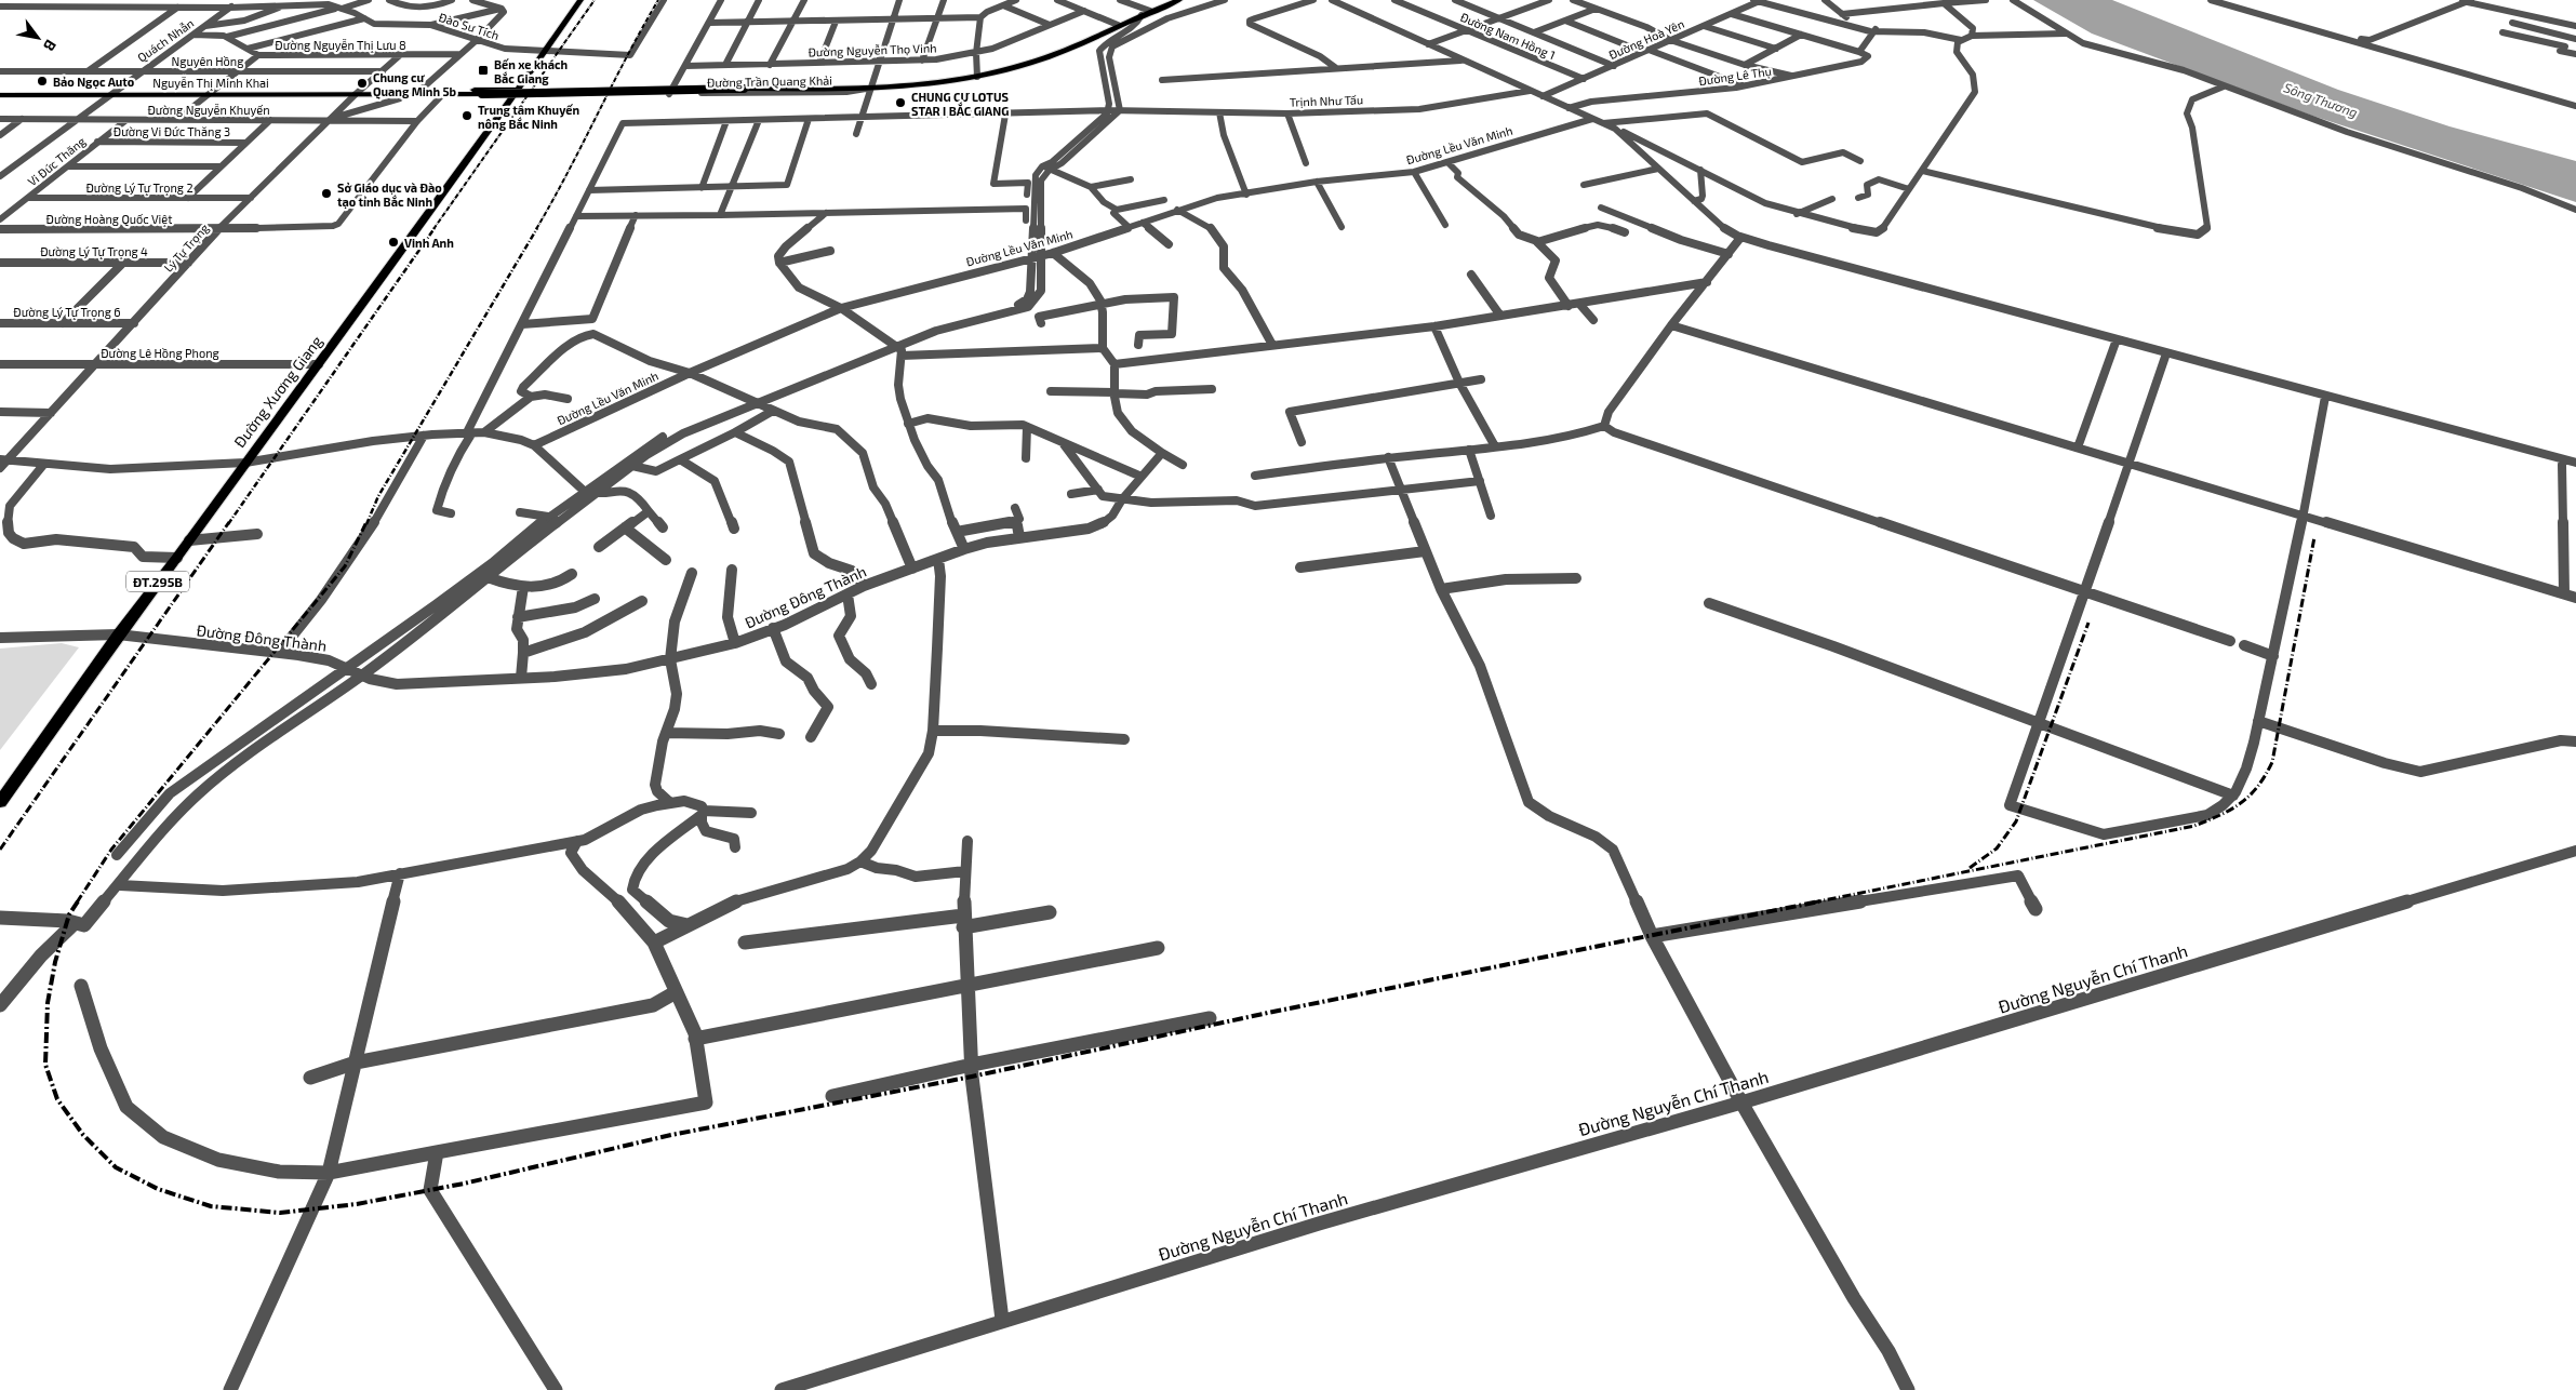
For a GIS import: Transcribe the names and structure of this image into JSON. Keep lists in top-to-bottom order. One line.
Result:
{"streets":{"main road":["Đường Trần Quang Khải","Nguyễn Thị Minh Khai","Đường Xương Giang","ĐT.295B"],"street":["Đào Sư Tích","Đường Nam Hồng 1","Đường Hoà Yên","Quách Nhẫn","Đường Nguyễn Thị Lưu 8","Đường Nguyễn Thọ Vinh","Nguyên Hồng","Đường Lê Thụ","Trịnh Như Tấu","Đường Nguyễn Khuyến","Đường Vi Đức Thăng 3","Đường Lều Văn Minh","Vi Đức Thăng","Đường Lý Tự Trọng 2","Đường Hoàng Quốc Việt","Lý Tự Trọng","Đường Lý Tự Trọng 4","Đường Lý Tự Trọng 6","Đường Lê Hồng Phong","Đường Đông Thành","Đường Nguyễn Chí Thanh"]},"crossings":[["Đào Sư Tích","Quách Nhẫn"],["Đào Sư Tích","Đường Xương Giang"],["Đường Nam Hồng 1","Đường Hoà Yên"],["Quách Nhẫn","Đường Nguyễn Thị Lưu 8"],["Quách Nhẫn","Nguyên Hồng"],["Quách Nhẫn","Nguyễn Thị Minh Khai"],["Quách Nhẫn","Đường Nguyễn Khuyến"],["Đường Nguyễn Thị Lưu 8","Lý Tự Trọng"],["Nguyên Hồng","Lý Tự Trọng"],["Nguyễn Thị Minh Khai","Lý Tự Trọng"],["Đường Nguyễn Khuyến","Vi Đức Thăng"],["Đường Nguyễn Khuyến","Đường Hoàng Quốc Việt"],["Đường Nguyễn Khuyến","Lý Tự Trọng"],["Đường Vi Đức Thăng 3","Vi Đức Thăng"],["Vi Đức Thăng","Đường Lý Tự Trọng 2"],["Đường Lý Tự Trọng 2","Lý Tự Trọng"],["Đường Hoàng Quốc Việt","Lý Tự Trọng"],["Lý Tự Trọng","Đường Lý Tự Trọng 4"],["Lý Tự Trọng","Đường Lý Tự Trọng 6"],["Lý Tự Trọng","Đường Lê Hồng Phong"],["Đường Lê Hồng Phong","Đường Xương Giang"],["Đường Xương Giang","Đường Đông Thành"]],"water":["Sông Thương"],"places":{"transit":["Bến xe khách Bắc Giang"],"other":["Bảo Ngọc Auto","Chung cư Quang Minh 5b","CHUNG CƯ LOTUS STAR I BẮC GIANG","Trung tâm Khuyến nông Bắc Ninh","Sở Giáo dục và Đào tạo tỉnh Bắc Ninh","Vinh Anh"]},"north":"bottom right"}
